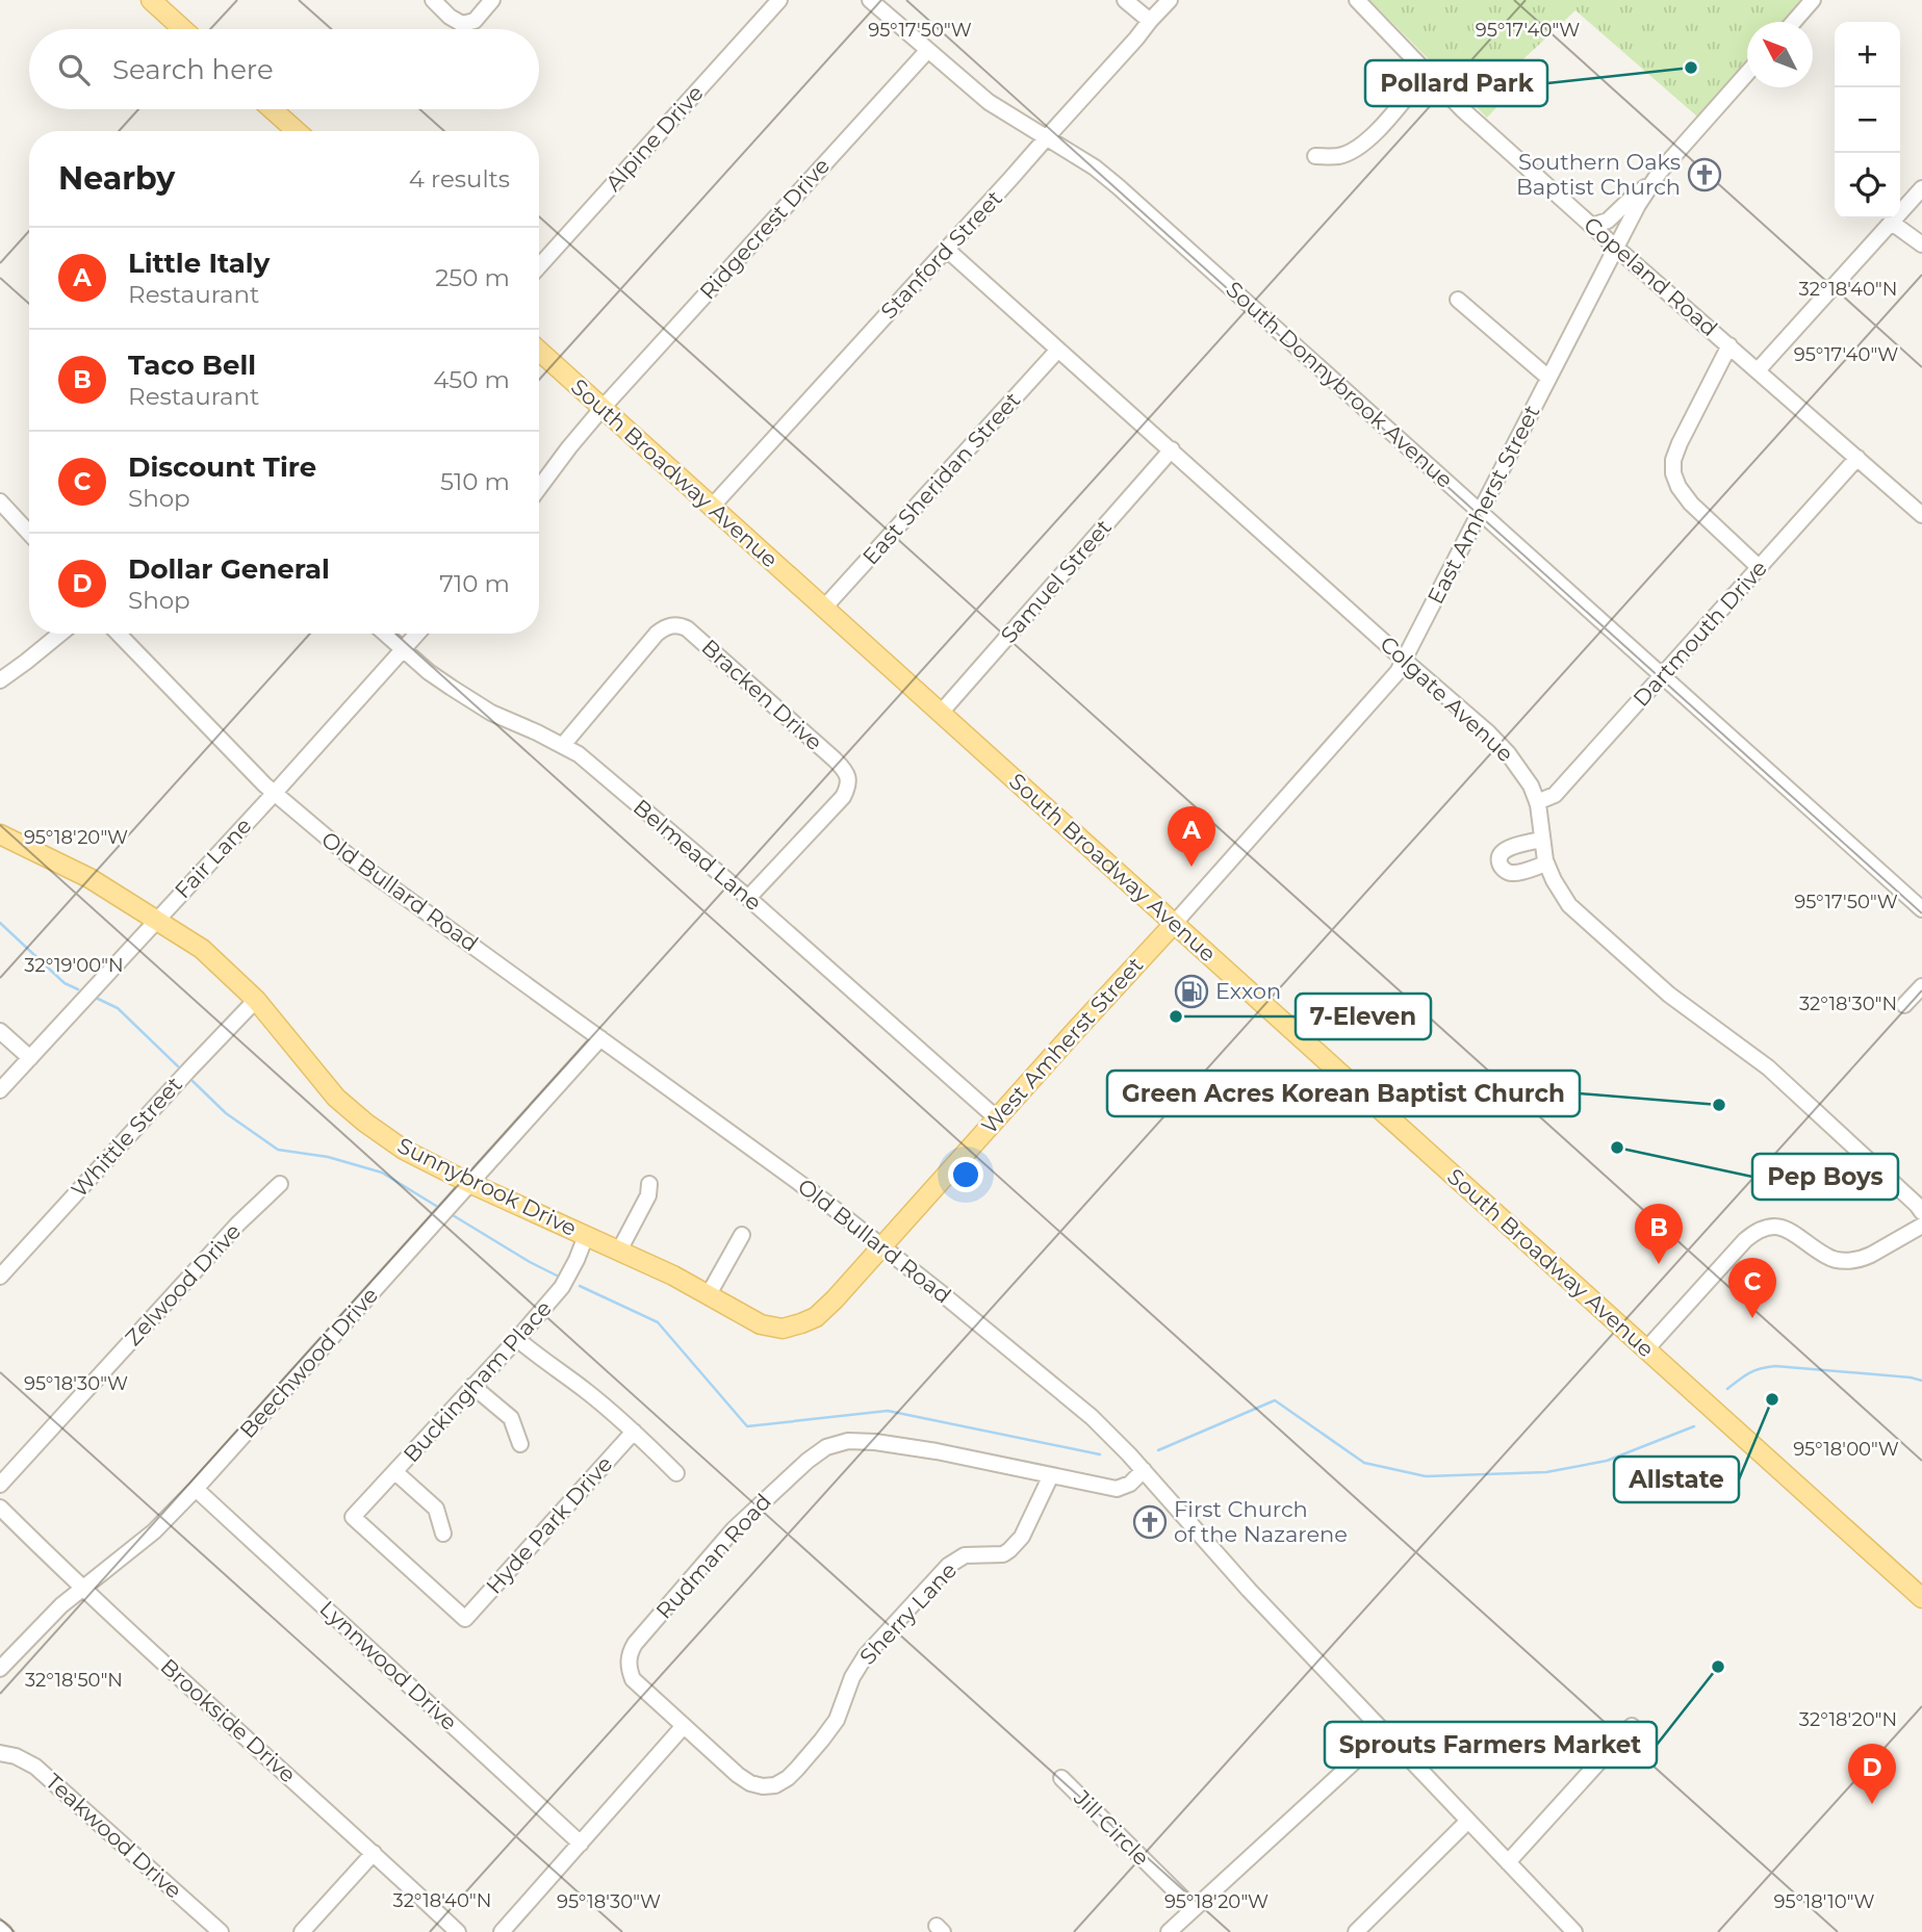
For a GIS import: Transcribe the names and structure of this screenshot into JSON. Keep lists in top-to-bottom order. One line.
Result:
{"streets":{"main road":["South Broadway Avenue","West Amherst Street","Sunnybrook Drive"],"street":["Alpine Drive","Ridgecrest Drive","Stanford Street","Copeland Road","South Donnybrook Avenue","East Sheridan Street","East Amherst Street","Samuel Street","Dartmouth Drive","Bracken Drive","Colgate Avenue","Belmead Lane","Fair Lane","Old Bullard Road","Whittle Street","Zelwood Drive","Beechwood Drive","Buckingham Place","Hyde Park Drive","Rudman Road","Sherry Lane","Lynnwood Drive","Brookside Drive","Jill Circle","Teakwood Drive"]},"crossings":[["Ridgecrest Drive","South Donnybrook Avenue"],["Ridgecrest Drive","South Broadway Avenue"],["Stanford Street","South Donnybrook Avenue"],["Stanford Street","South Broadway Avenue"],["Stanford Street","Colgate Avenue"],["Copeland Road","East Amherst Street"],["Copeland Road","Dartmouth Drive"],["South Donnybrook Avenue","East Amherst Street"],["South Donnybrook Avenue","Dartmouth Drive"],["South Broadway Avenue","East Sheridan Street"],["South Broadway Avenue","East Amherst Street"],["South Broadway Avenue","Samuel Street"],["South Broadway Avenue","West Amherst Street"],["East Sheridan Street","Colgate Avenue"],["East Amherst Street","Colgate Avenue"],["East Amherst Street","West Amherst Street"],["Samuel Street","Colgate Avenue"],["Dartmouth Drive","Colgate Avenue"],["Bracken Drive","Belmead Lane"],["Belmead Lane","Fair Lane"],["Belmead Lane","West Amherst Street"],["Fair Lane","Old Bullard Road"],["Fair Lane","Sunnybrook Drive"],["Old Bullard Road","West Amherst Street"],["Old Bullard Road","Beechwood Drive"],["Old Bullard Road","Rudman Road"],["West Amherst Street","Sunnybrook Drive"],["Whittle Street","Sunnybrook Drive"],["Sunnybrook Drive","Beechwood Drive"],["Sunnybrook Drive","Buckingham Place"],["Beechwood Drive","Lynnwood Drive"],["Beechwood Drive","Brookside Drive"],["Buckingham Place","Hyde Park Drive"],["Rudman Road","Sherry Lane"]],"places":{"other":["Pollard Park","7-Eleven","Green Acres Korean Baptist Church","Pep Boys","Allstate","Sprouts Farmers Market"],"church":["Southern Oaks Baptist Church","First Church of the Nazarene"],"fuel station":["Exxon"]},"north":"top left","page":{"map_buttons":["+","−"],"search":"Search here","heading":["Nearby","4 results"],"list":[{"mark":"A","name":"Little Italy","note":"Restaurant","value":"250 m"},{"mark":"B","name":"Taco Bell","note":"Restaurant","value":"450 m"},{"mark":"C","name":"Discount Tire","note":"Shop","value":"510 m"},{"mark":"D","name":"Dollar General","note":"Shop","value":"710 m"}],"pins":["A","B","C","D"]},"coordinates":["95°17'50\"W","95°17'40\"W","32°18'40\"N","95°18'20\"W","32°19'00\"N","32°18'30\"N","95°18'30\"W","95°18'00\"W","32°18'50\"N","32°18'20\"N","95°18'10\"W"]}
